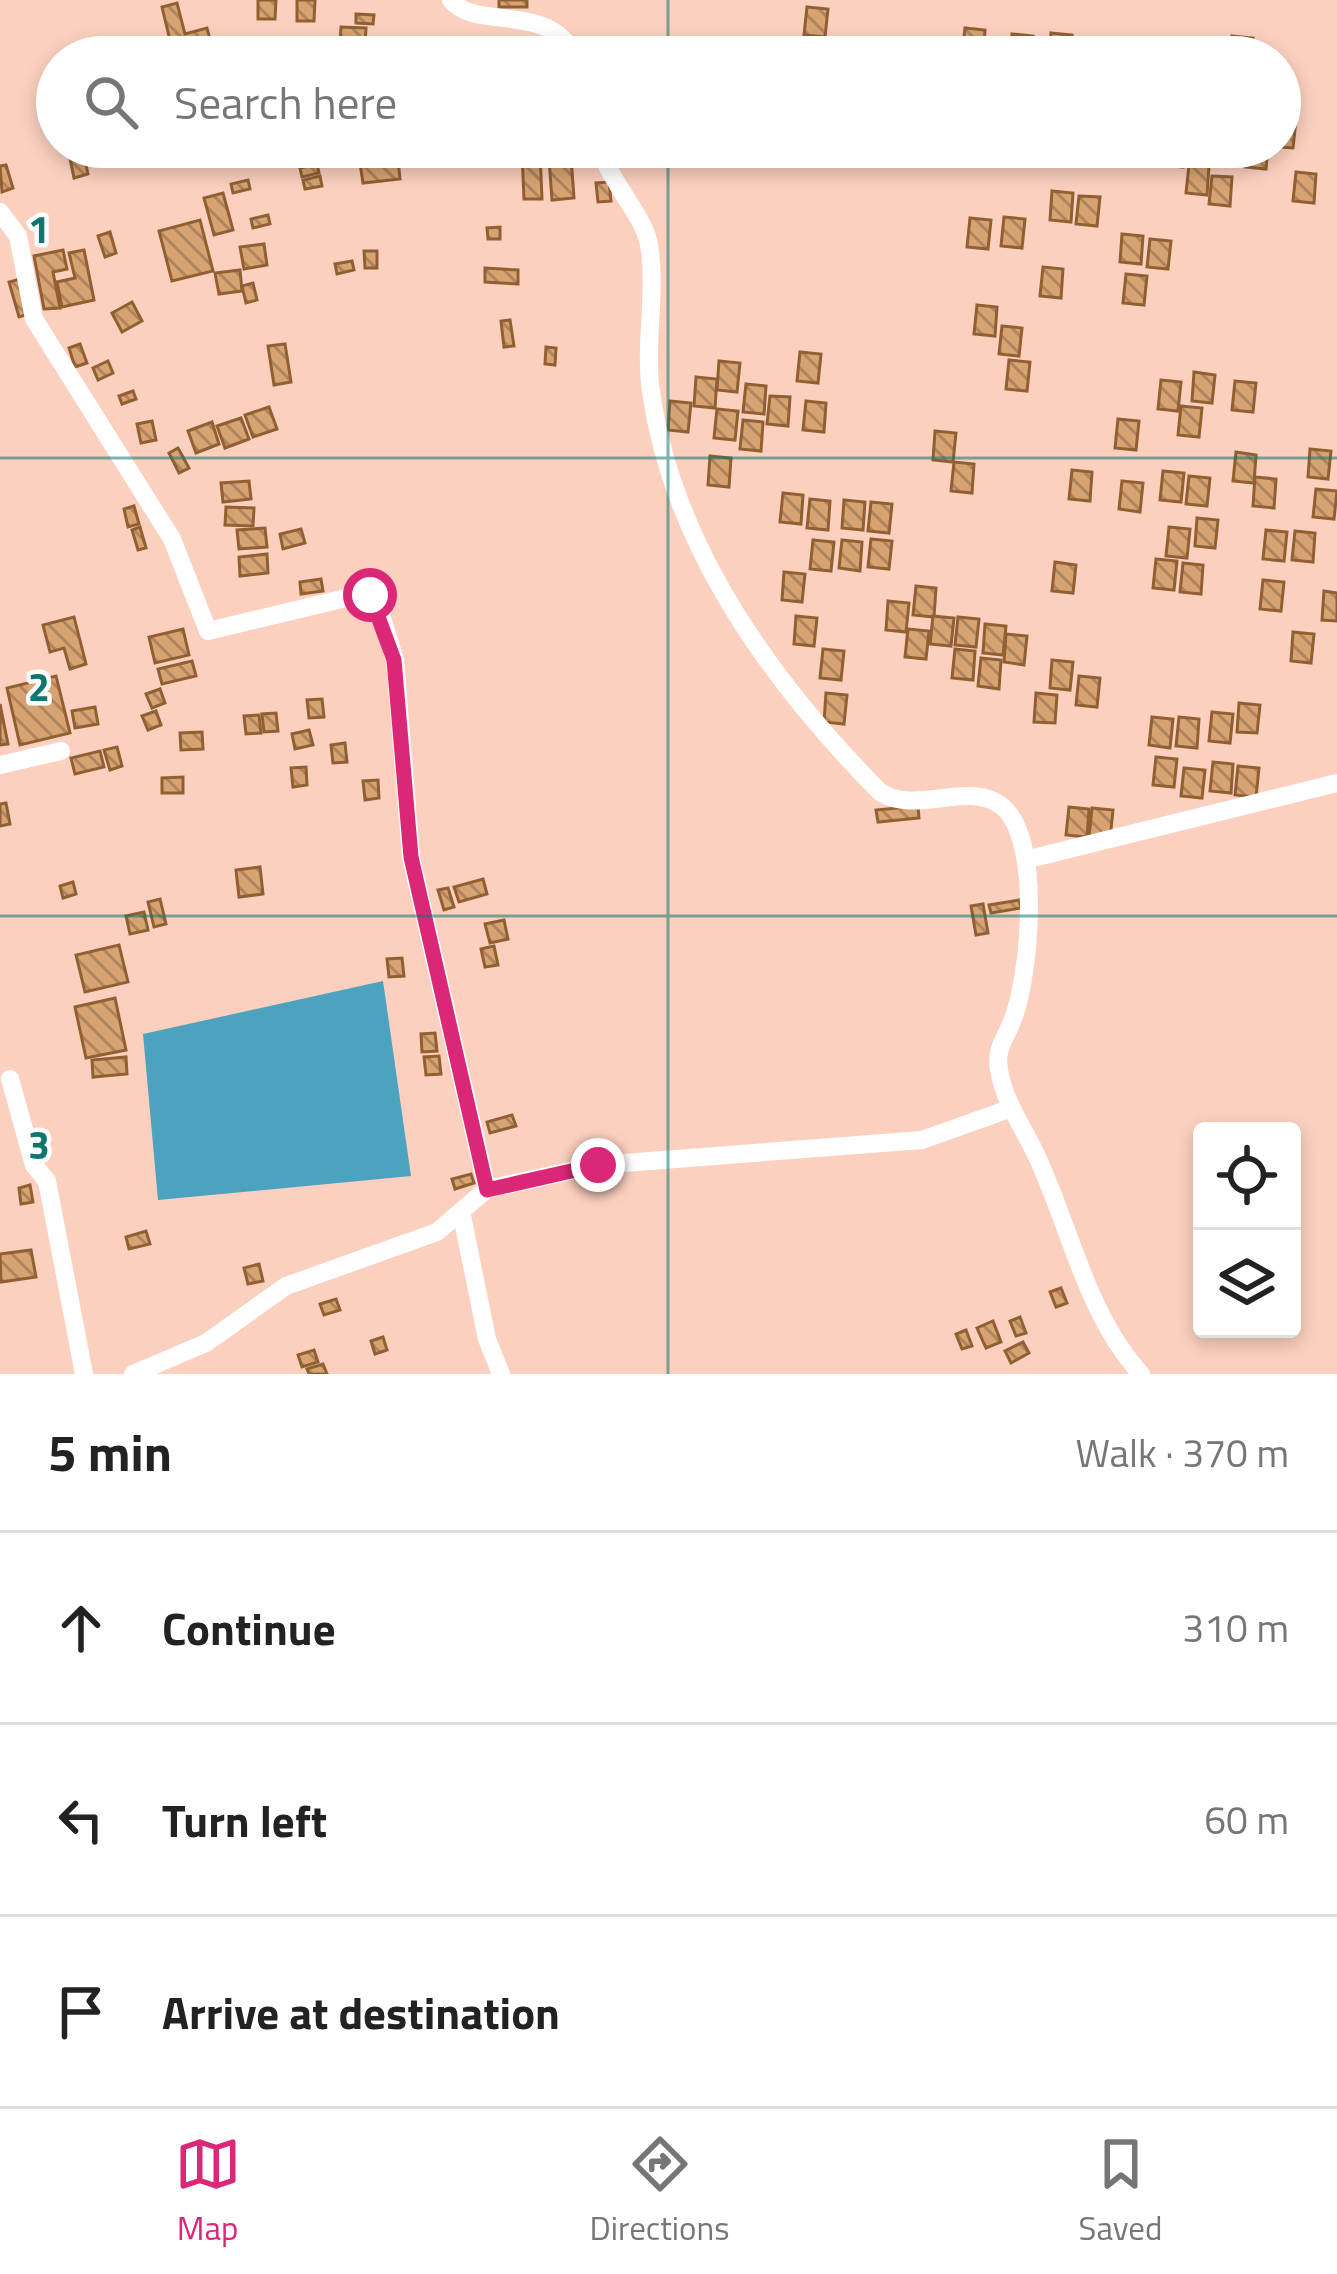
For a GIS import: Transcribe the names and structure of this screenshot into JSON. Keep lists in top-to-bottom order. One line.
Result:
{"page":{"search":"Search here","heading":["5 min","Walk · 370 m"],"list":[["Continue","310 m"],["Turn left","60 m"],"Arrive at destination"],"nav":["Map","Directions","Saved"]},"grid":{"rows":["1","2","3"]}}
